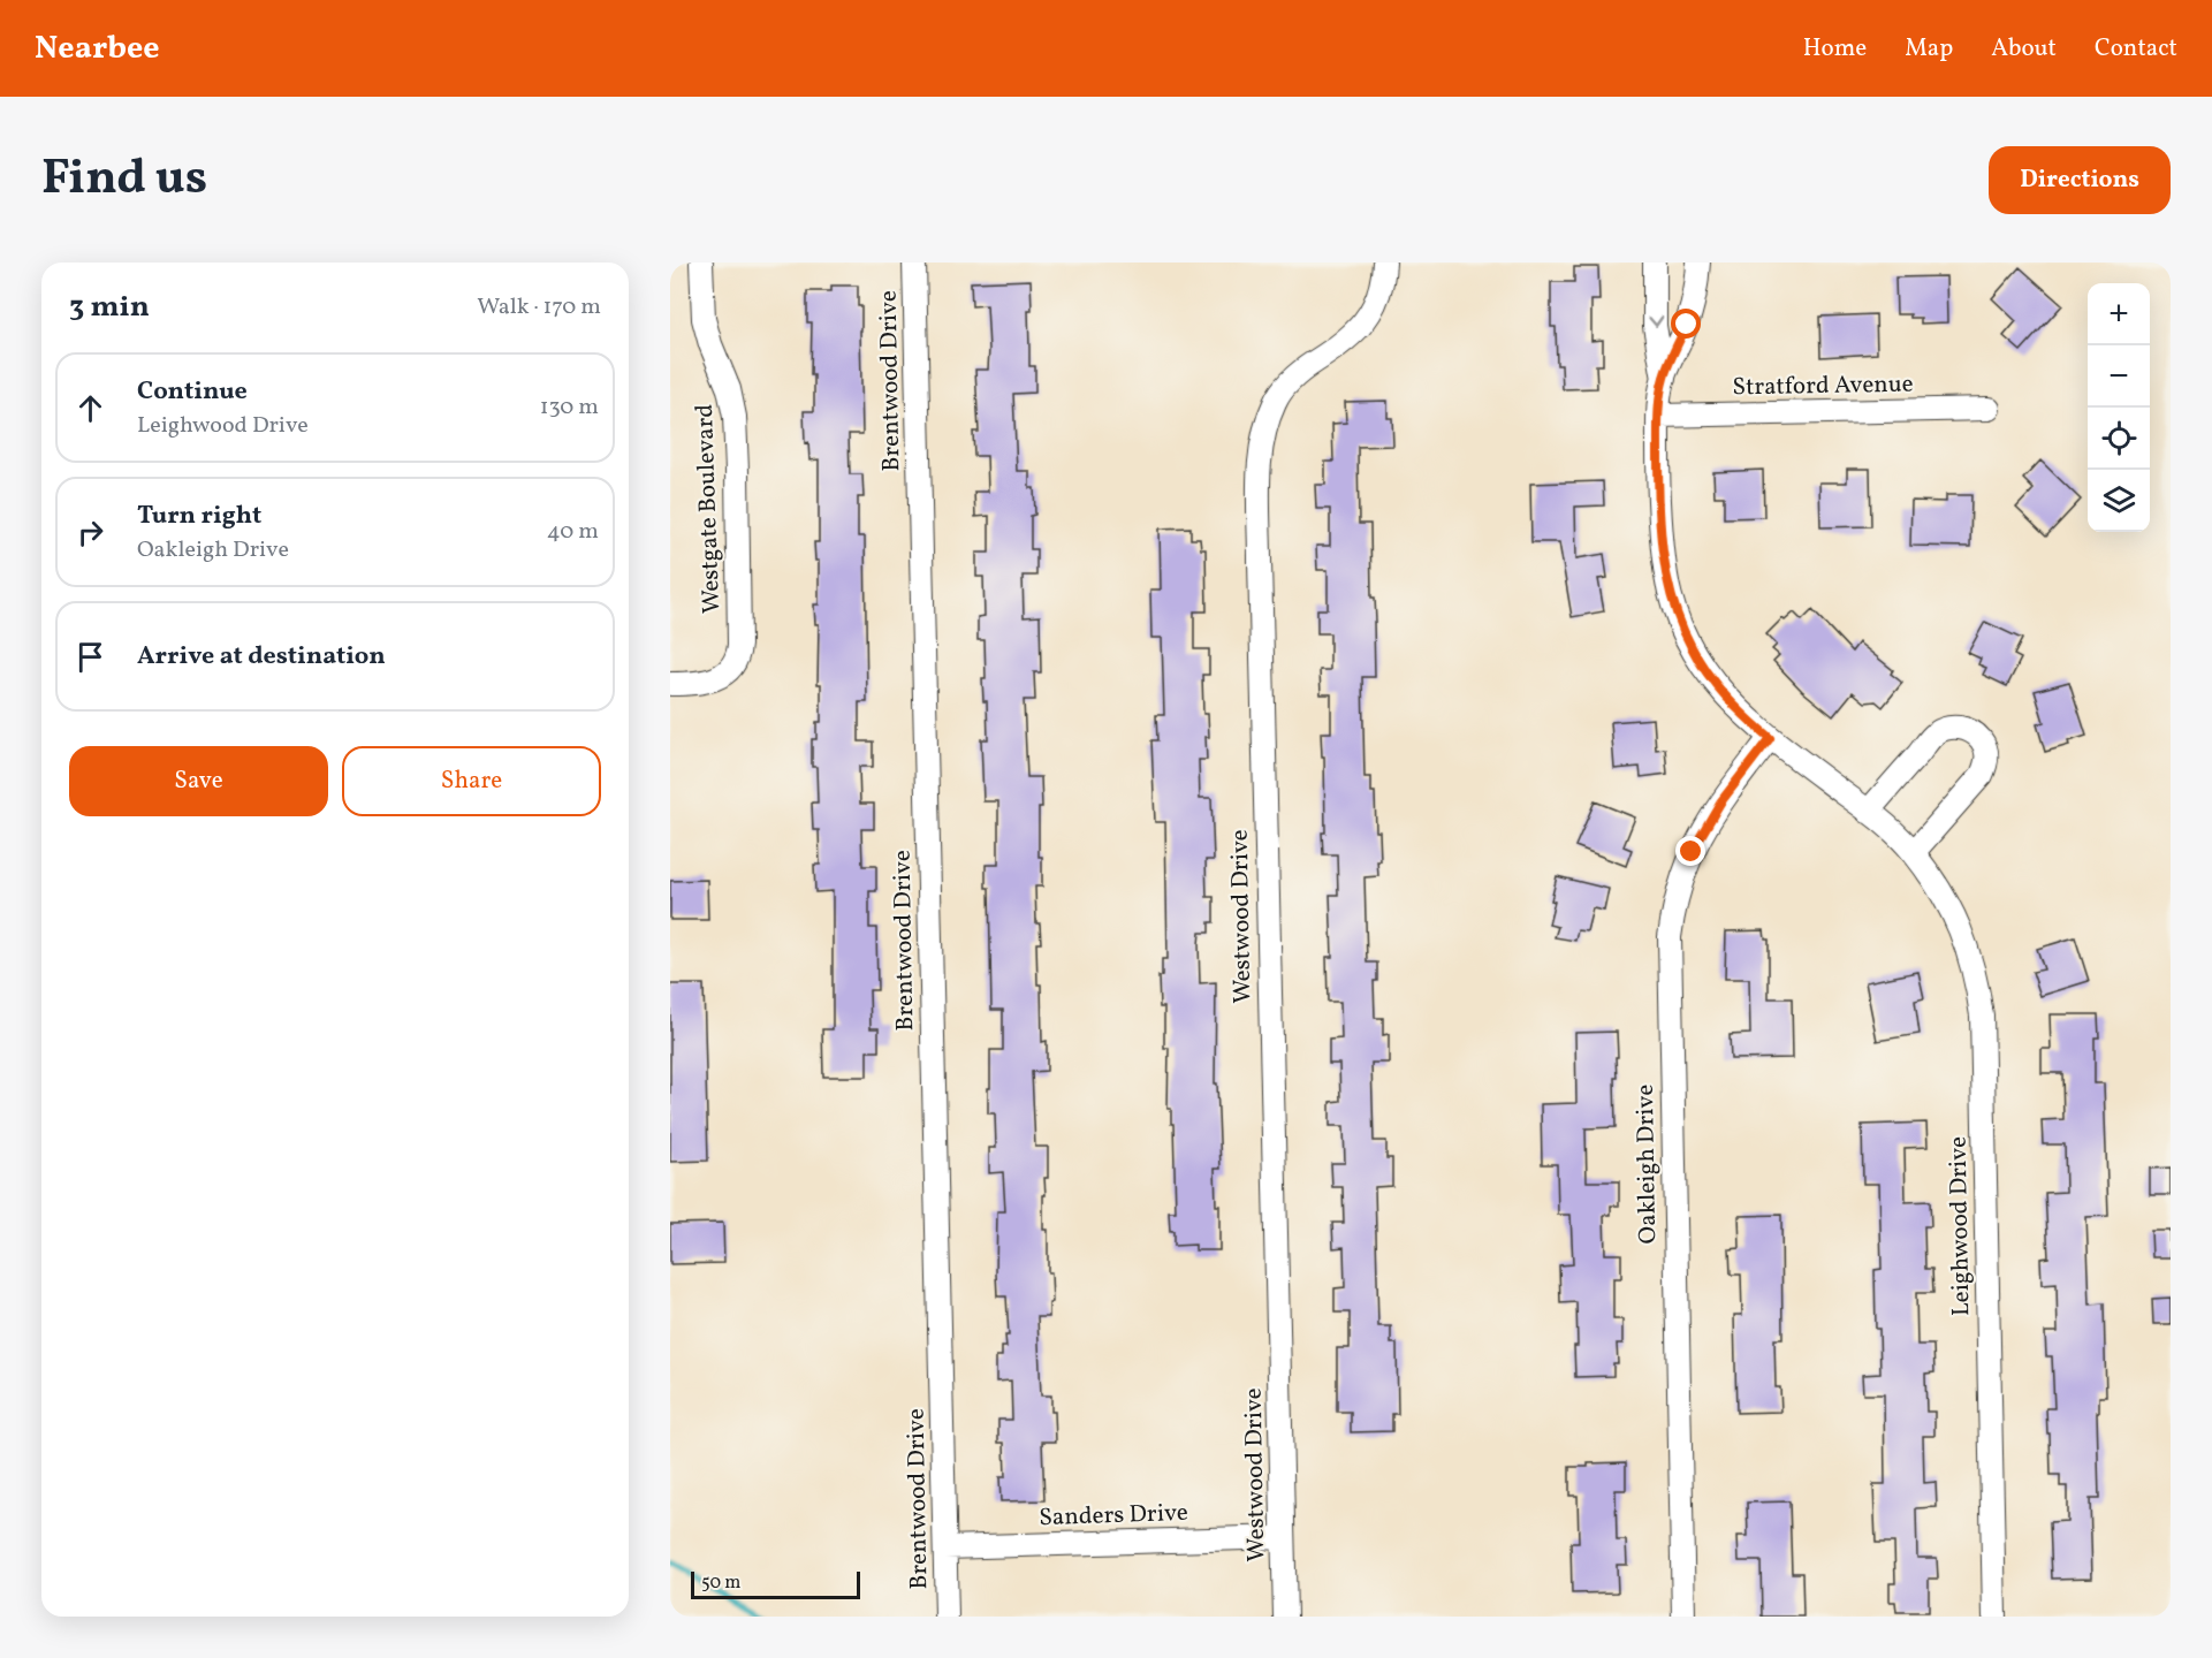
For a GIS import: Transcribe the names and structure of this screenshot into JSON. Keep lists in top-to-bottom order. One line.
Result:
{"streets":{"street":["Brentwood Drive","Stratford Avenue","Westgate Boulevard","Westwood Drive","Oakleigh Drive","Leighwood Drive","Sanders Drive"]},"crossings":[["Brentwood Drive","Sanders Drive"],["Stratford Avenue","Leighwood Drive"],["Westwood Drive","Sanders Drive"],["Oakleigh Drive","Leighwood Drive"]],"scale_bar":"50 m","page":{"header":"Nearbee","nav":["Home","Map","About","Contact"],"title":"Find us","buttons":["Directions",["Save","Share"]],"heading":["3 min","Walk · 170 m"],"map_buttons":["+","−"],"list":[["Continue","Leighwood Drive","130 m"],["Turn right","Oakleigh Drive","40 m"],"Arrive at destination"],"scale":"50 m"}}
